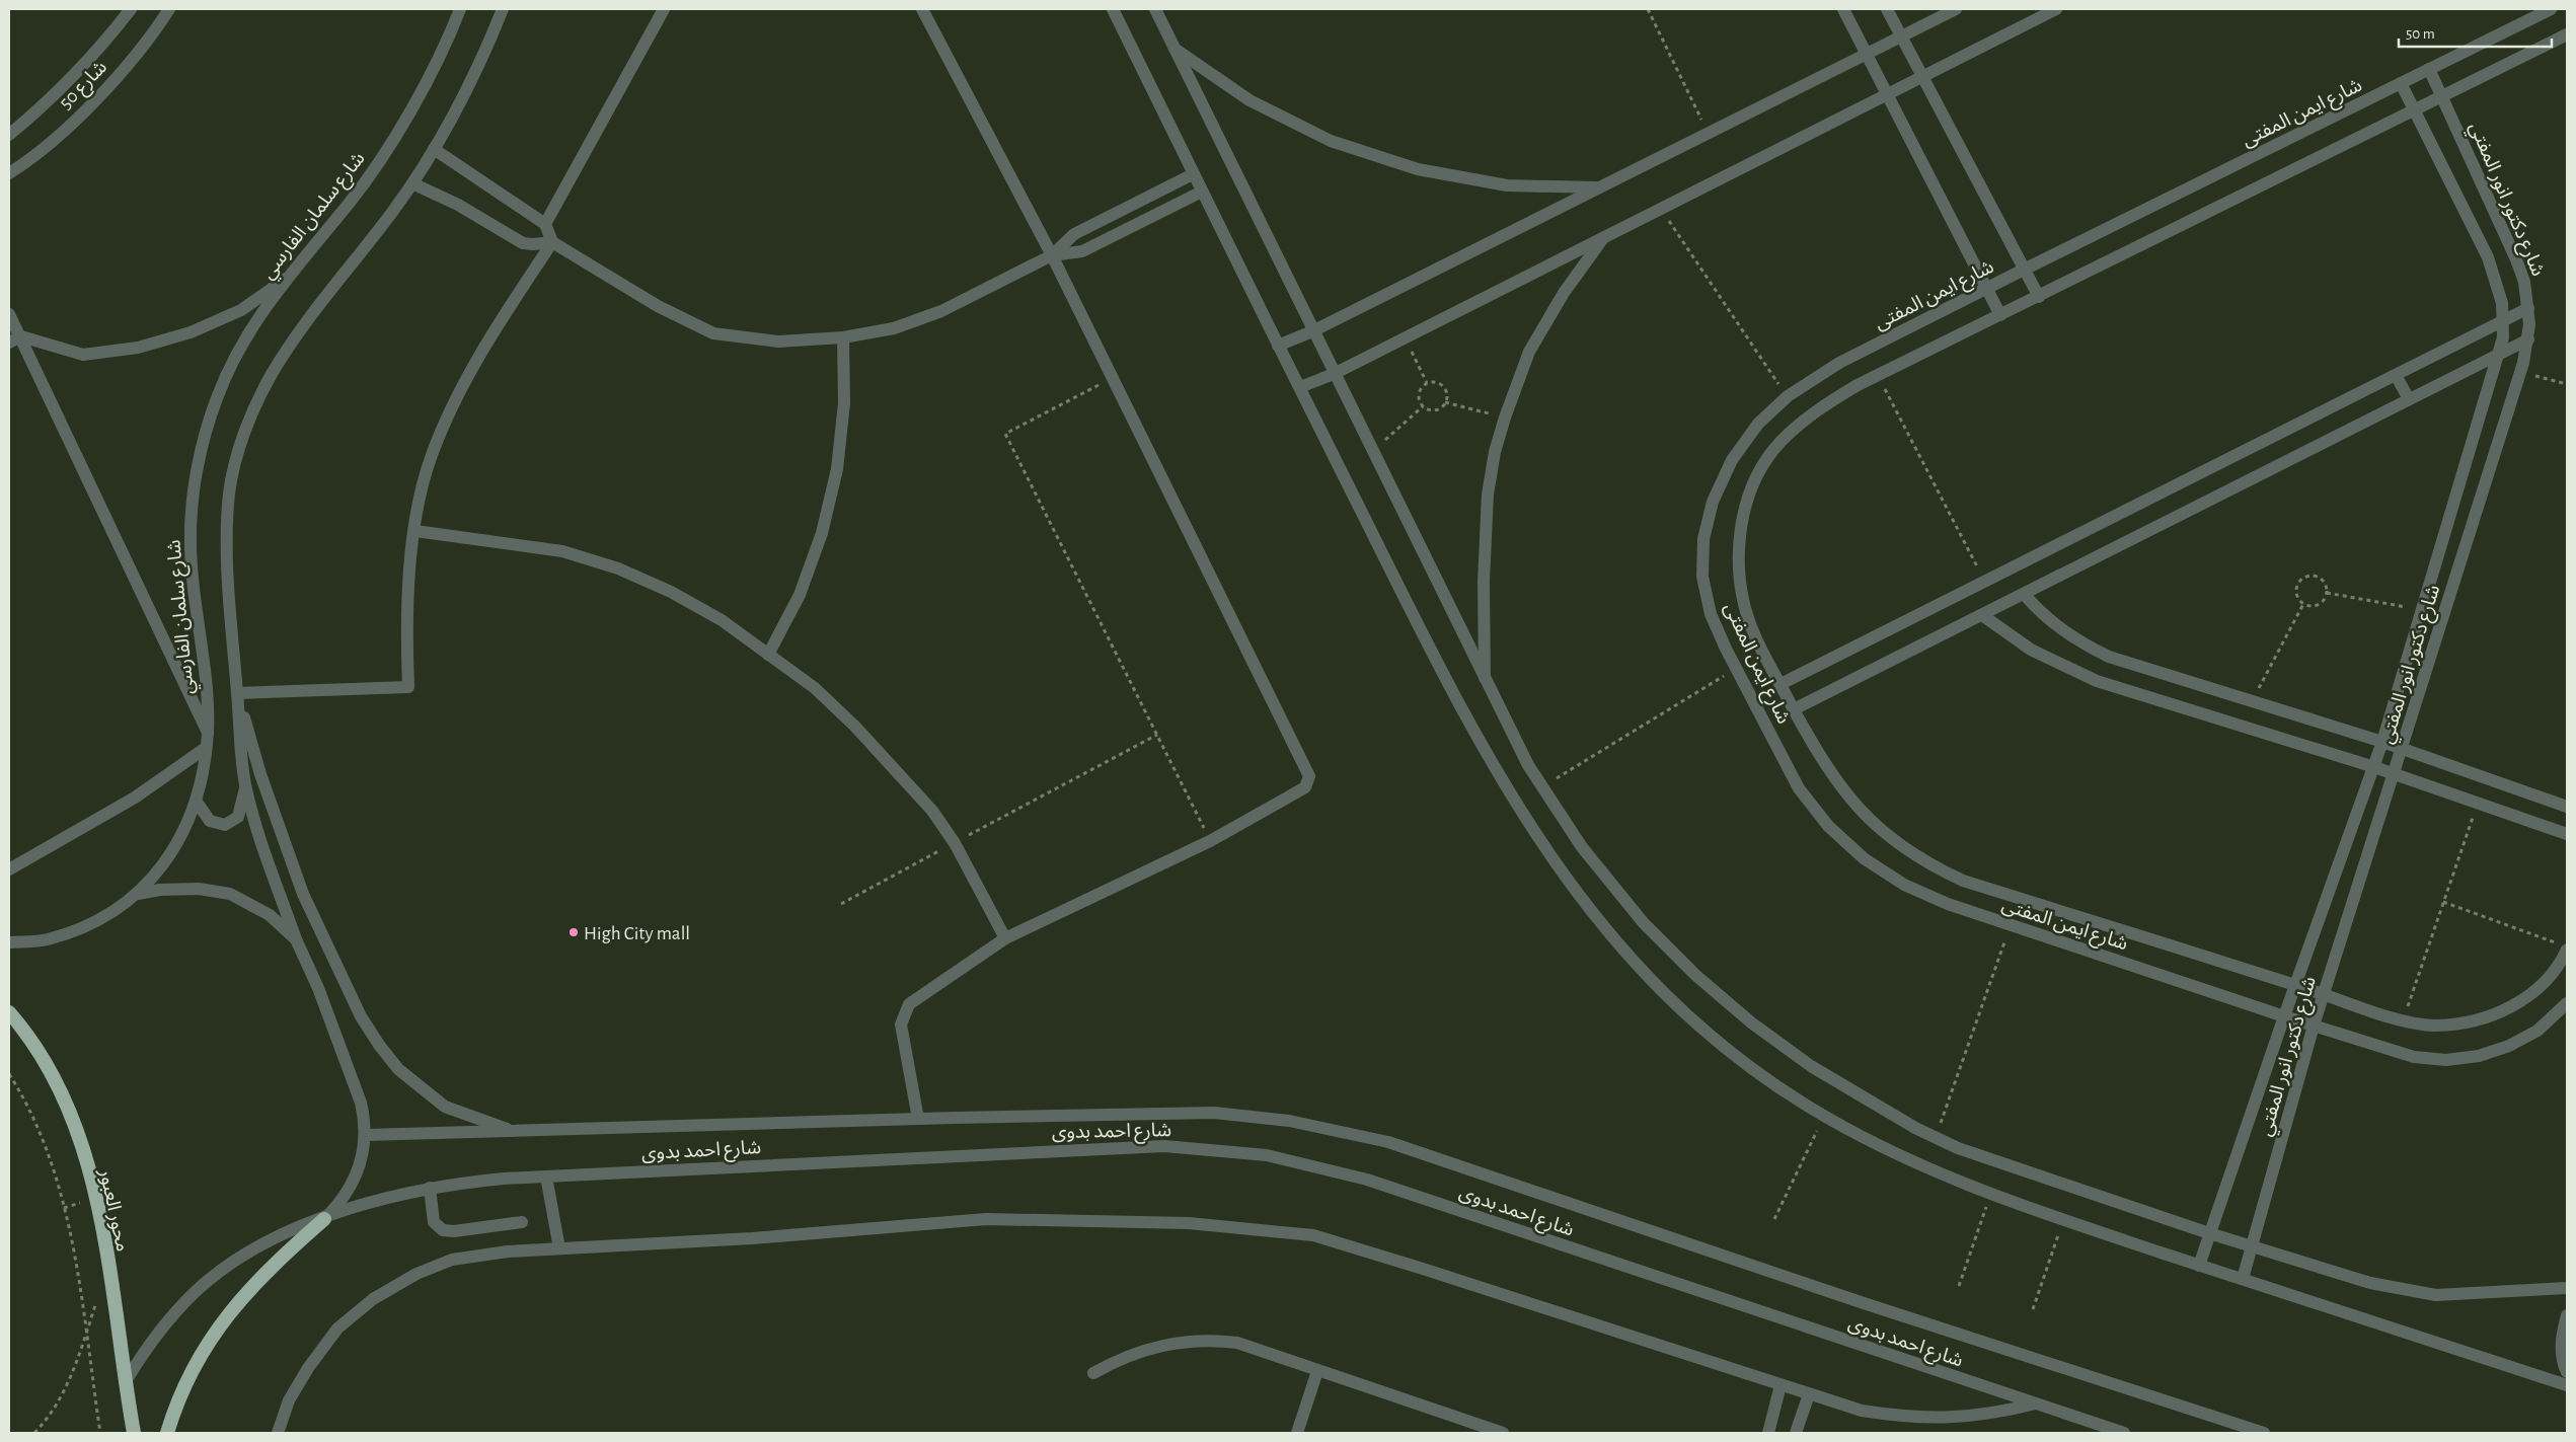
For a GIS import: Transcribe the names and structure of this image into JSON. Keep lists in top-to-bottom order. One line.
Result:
{"streets":{"highway":["محور العبور"],"street":["شارع 50","شارع ايمن المفتى","شارع دكتور انور المفتي","شارع سلمان الفارسي","شارع احمد بدوى"]},"crossings":[["شارع ايمن المفتى","شارع دكتور انور المفتي"],["شارع احمد بدوى","محور العبور"]],"places":["High City mall"],"scale_bar":"50 m"}
